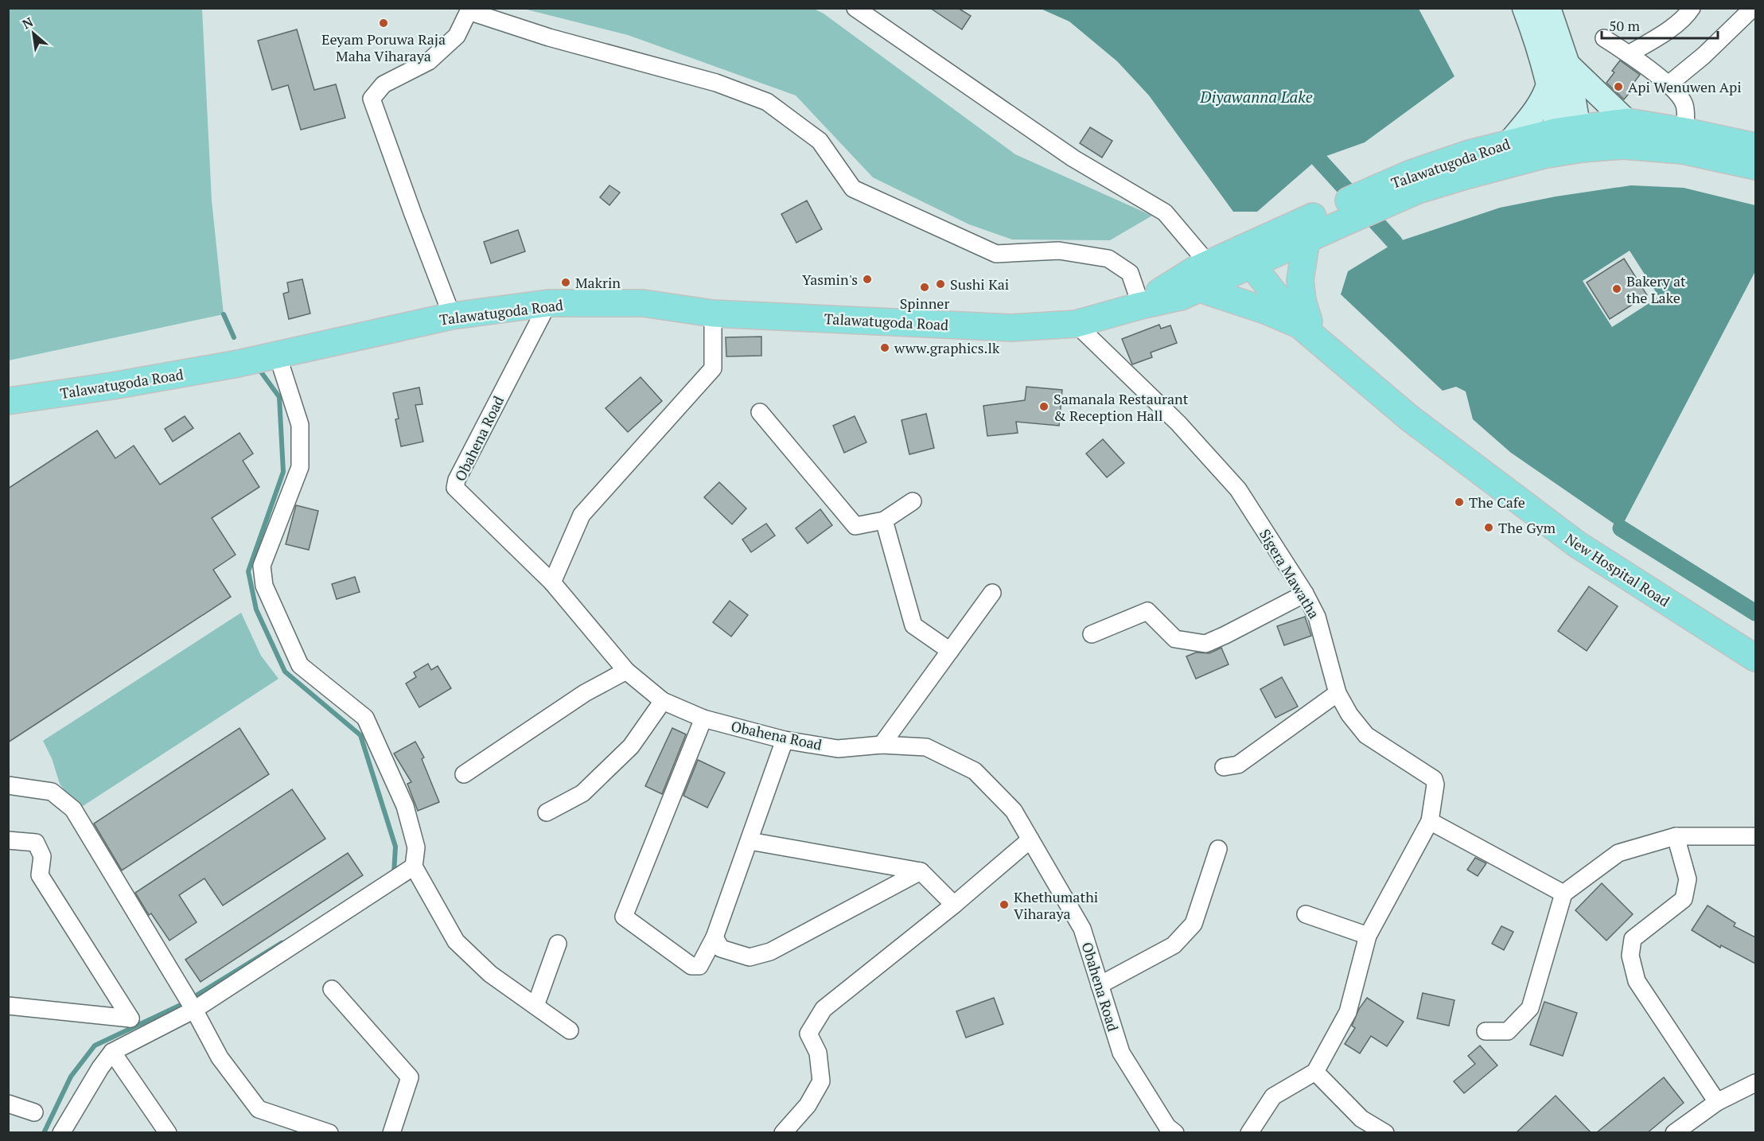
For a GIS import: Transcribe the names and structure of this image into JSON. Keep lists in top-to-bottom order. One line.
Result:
{"streets":{"main road":["Talawatugoda Road","New Hospital Road"],"street":["Obahena Road","Sigera Mawatha"]},"crossings":[["Talawatugoda Road","Obahena Road"],["Talawatugoda Road","New Hospital Road"],["Talawatugoda Road","Sigera Mawatha"]],"water":["Diyawanna Lake"],"places":["Eeyam Poruwa Raja Maha Viharaya","Api Wenuwen Api","Yasmin's","Makrin","Sushi Kai","Spinner","Bakery at the Lake","www.graphics.lk","Samanala Restaurant & Reception Hall","The Cafe","The Gym","Khethumathi Viharaya"],"scale_bar":"50 m","north":"top left"}
